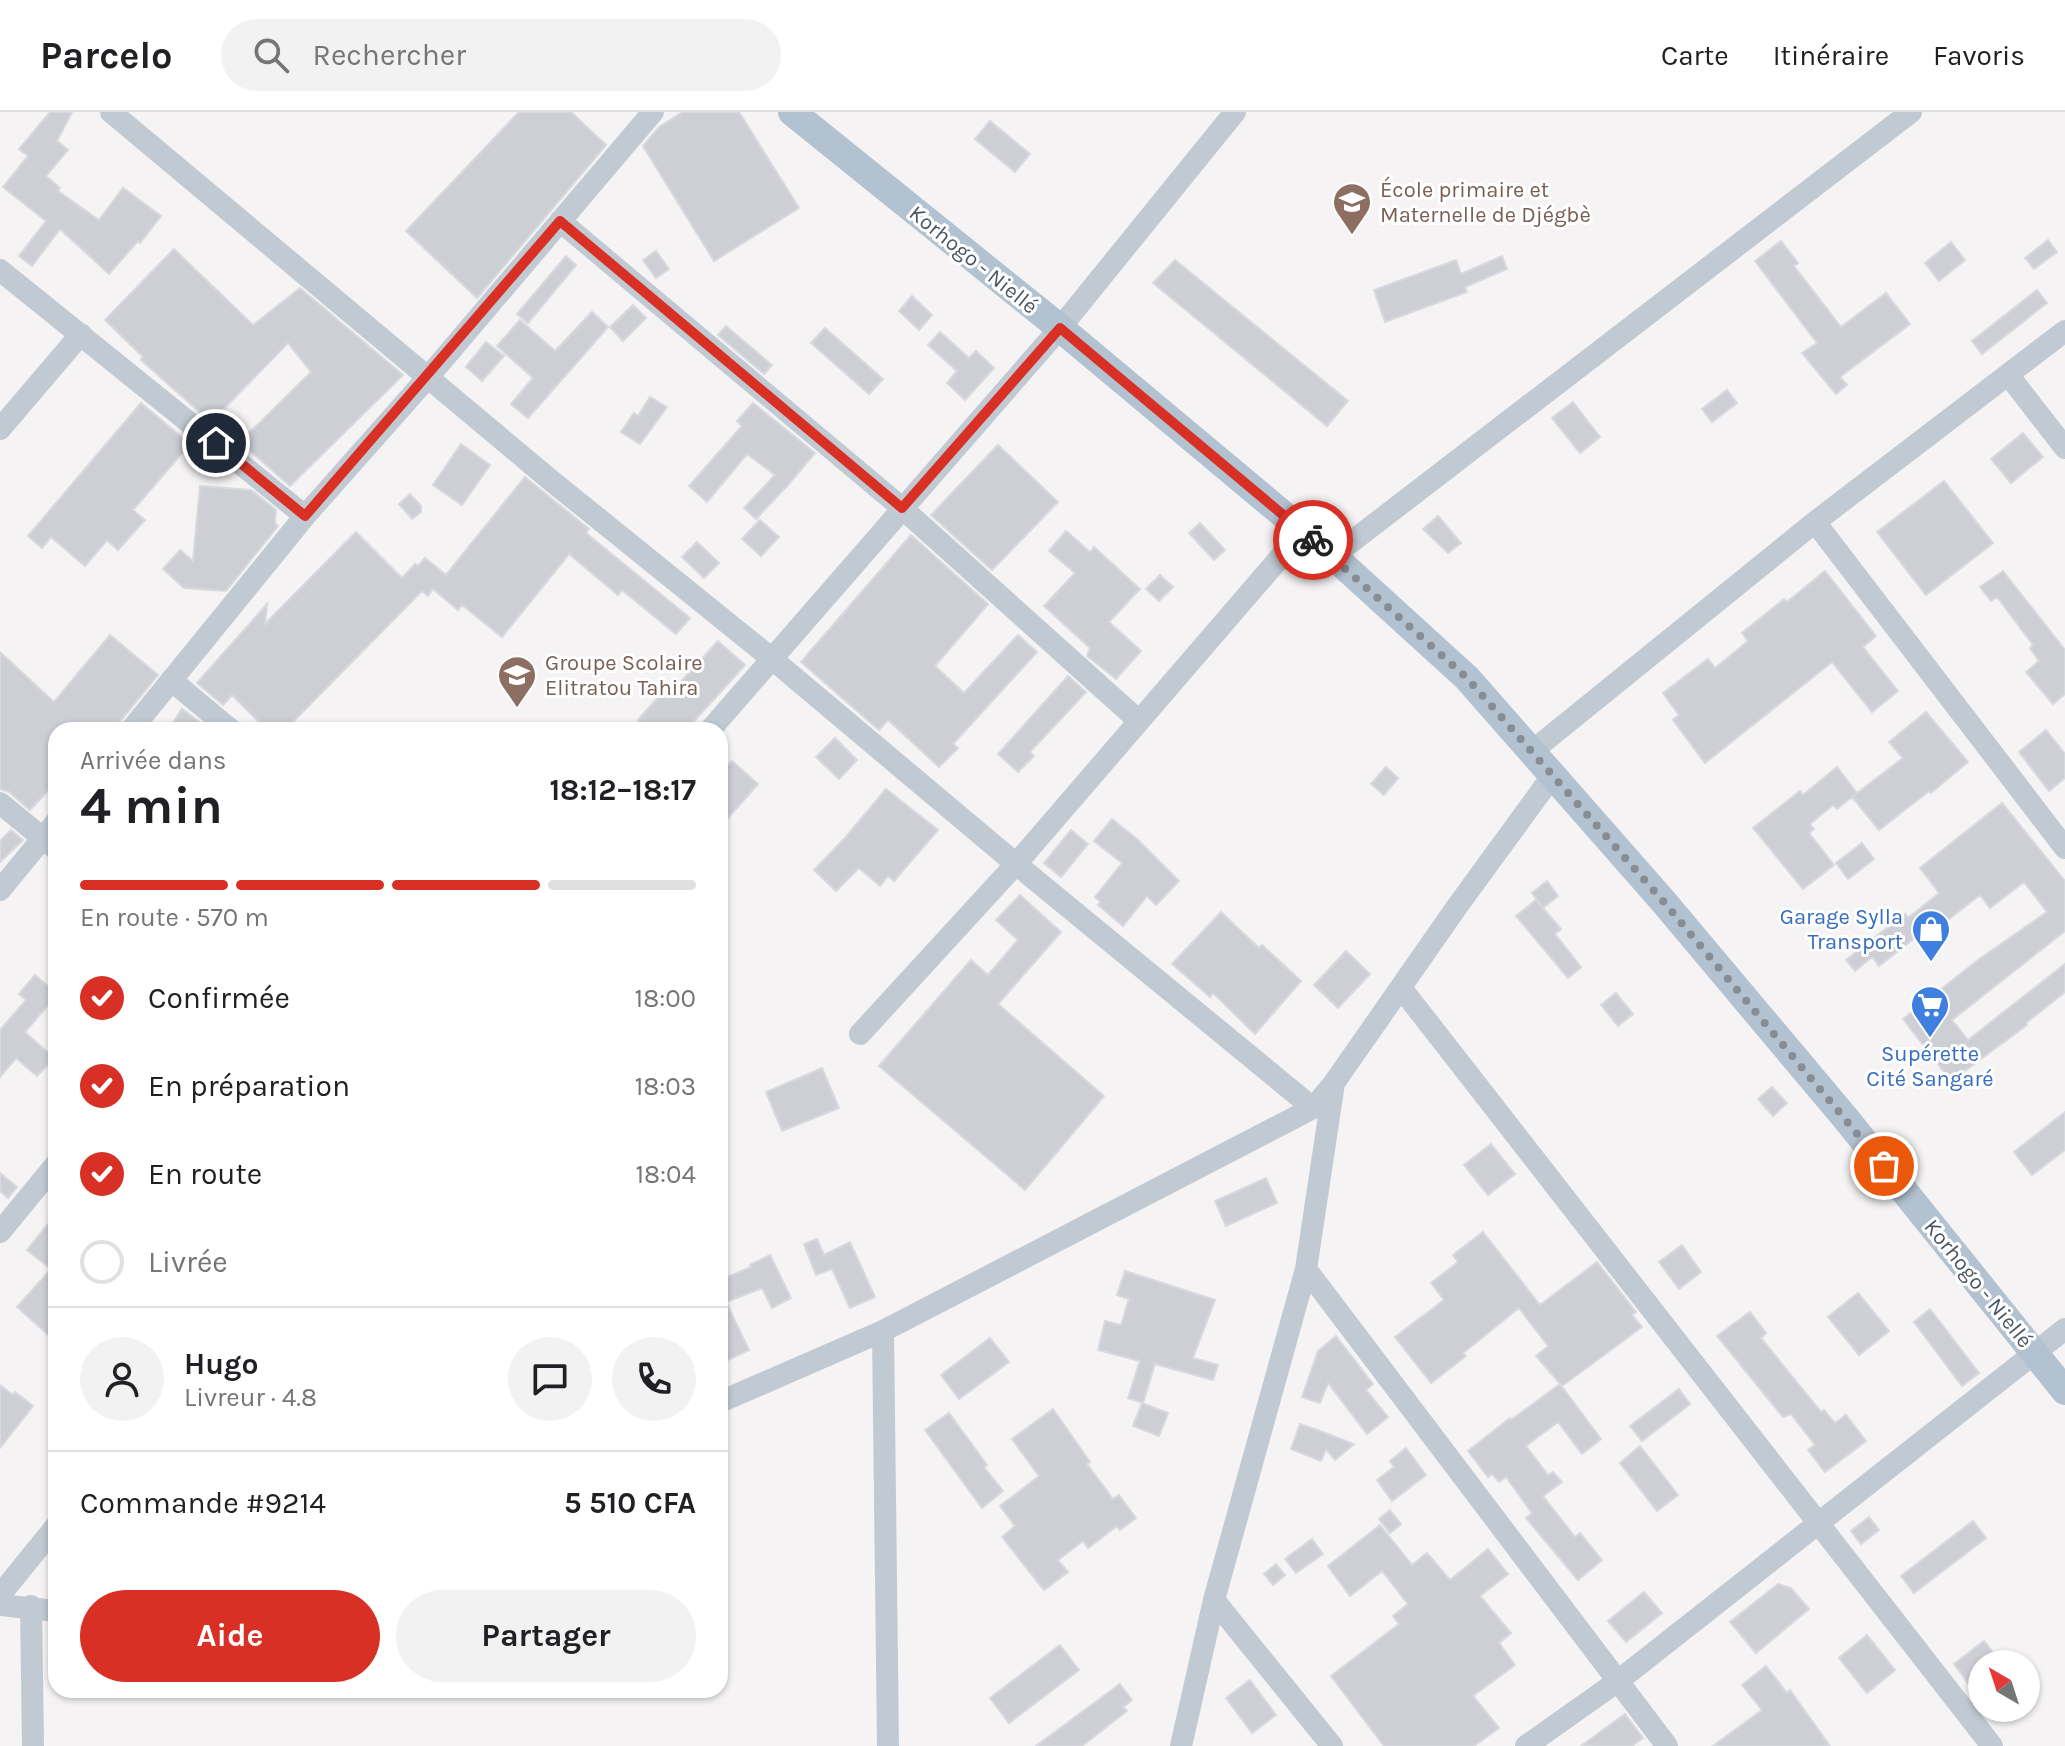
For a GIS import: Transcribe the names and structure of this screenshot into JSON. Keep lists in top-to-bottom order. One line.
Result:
{"streets":{"main road":["Korhogo - Niellé"]},"places":{"school or university":["École primaire et Maternelle de Djégbè","Groupe Scolaire Elitratou Tahira"],"shop":["Garage Sylla Transport"],"supermarket":["Supérette Cité Sangaré"]},"north":"top left","page":{"header":"Parcelo","search":"Rechercher","nav":["Carte","Itinéraire","Favoris"],"heading":["4 min","Arrivée dans","18:12–18:17"],"panel":["Hugo","Livreur · 4.8","Commande #9214","5 510 CFA"],"bar":"En route · 570 m","list":[["Confirmée","18:00"],["En préparation","18:03"],["En route","18:04"],"Livrée"],"buttons":["Aide","Partager"]}}
